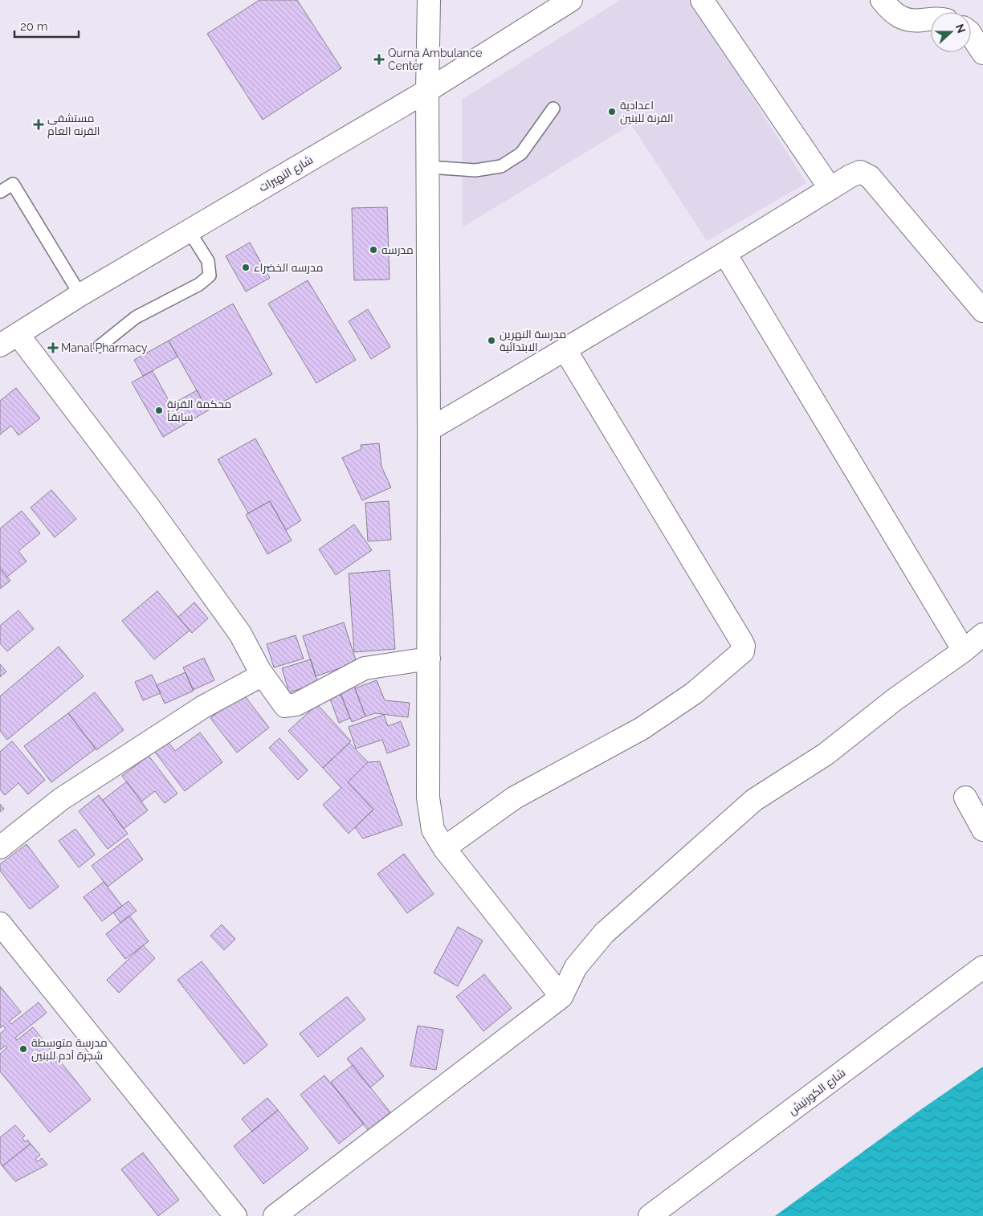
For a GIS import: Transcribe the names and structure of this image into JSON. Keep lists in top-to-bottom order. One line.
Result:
{"streets":{"street":["شارع النهيرات","شارع الكورنيش"]},"places":{"health":["Qurna Ambulance Center","مستشفى القرنه العام","Manal Pharmacy"],"other":["اعدادية القرنة للبنين","مدرسه","مدرسه الخضراء","مدرسة النهرين الابتدائية","محكمة القرنة سابقاً","مدرسة متوسطة شجرة آدم للبنين"]},"scale_bar":"20 m","north":"right"}
